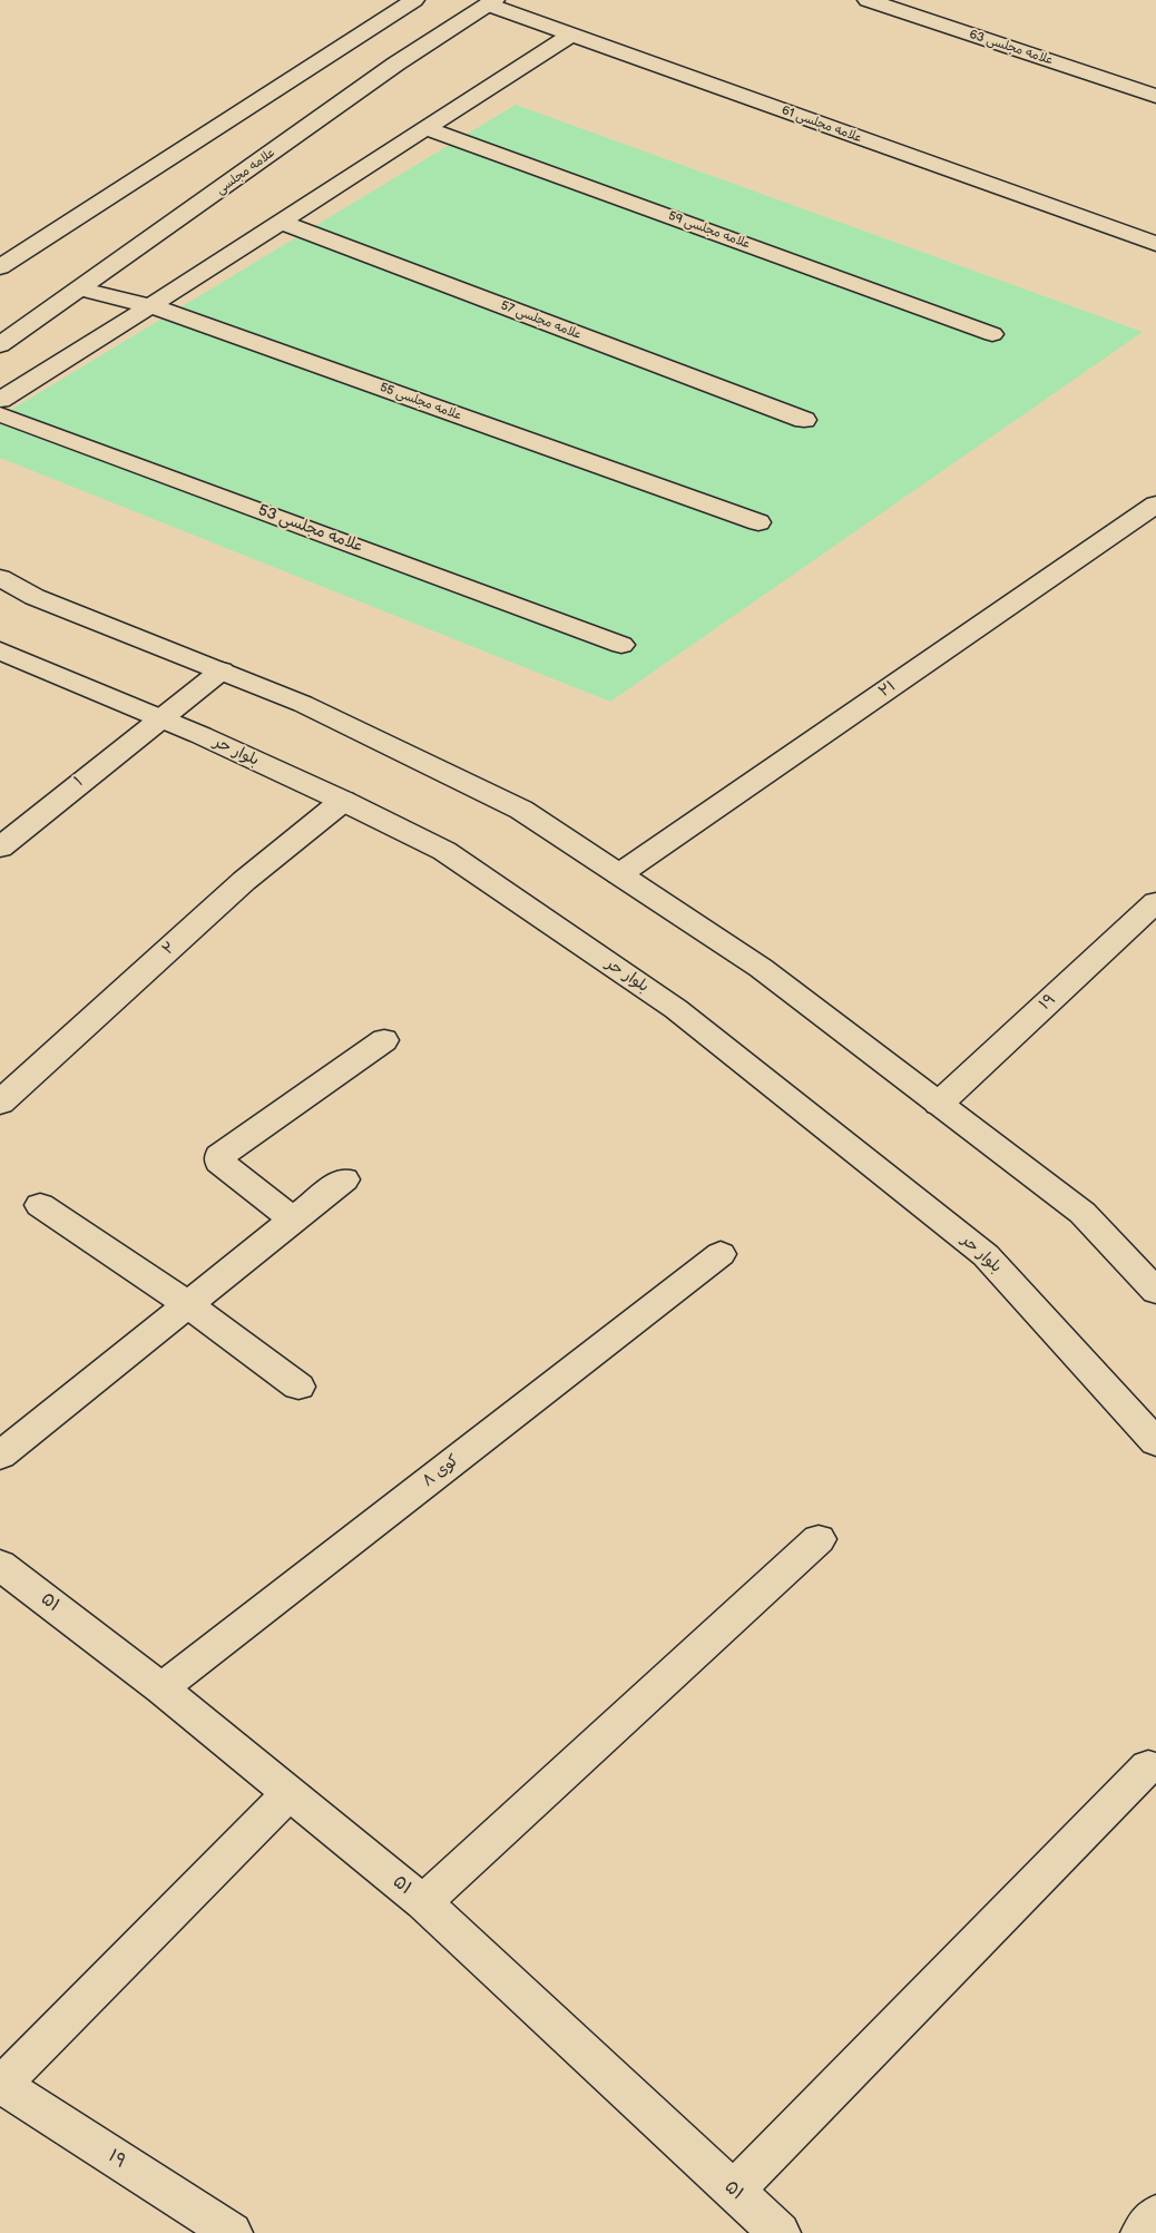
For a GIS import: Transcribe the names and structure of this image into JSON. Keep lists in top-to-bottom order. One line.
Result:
{"streets":{"street":["علامه مجلسی 63","علامه مجلسی 61","علامه مجلسی","علامه مجلسی 59","علامه مجلسی 57","علامه مجلسی 55","علامه مجلسی 53","۲۱","بلوار حر","۱","۲","۱۹","کوی ۸","۵۱"]},"crossings":[["علامه مجلسی 61","علامه مجلسی"],["علامه مجلسی","علامه مجلسی 55"],["بلوار حر","۱"],["بلوار حر","۲"],["کوی ۸","۵۱"]]}
